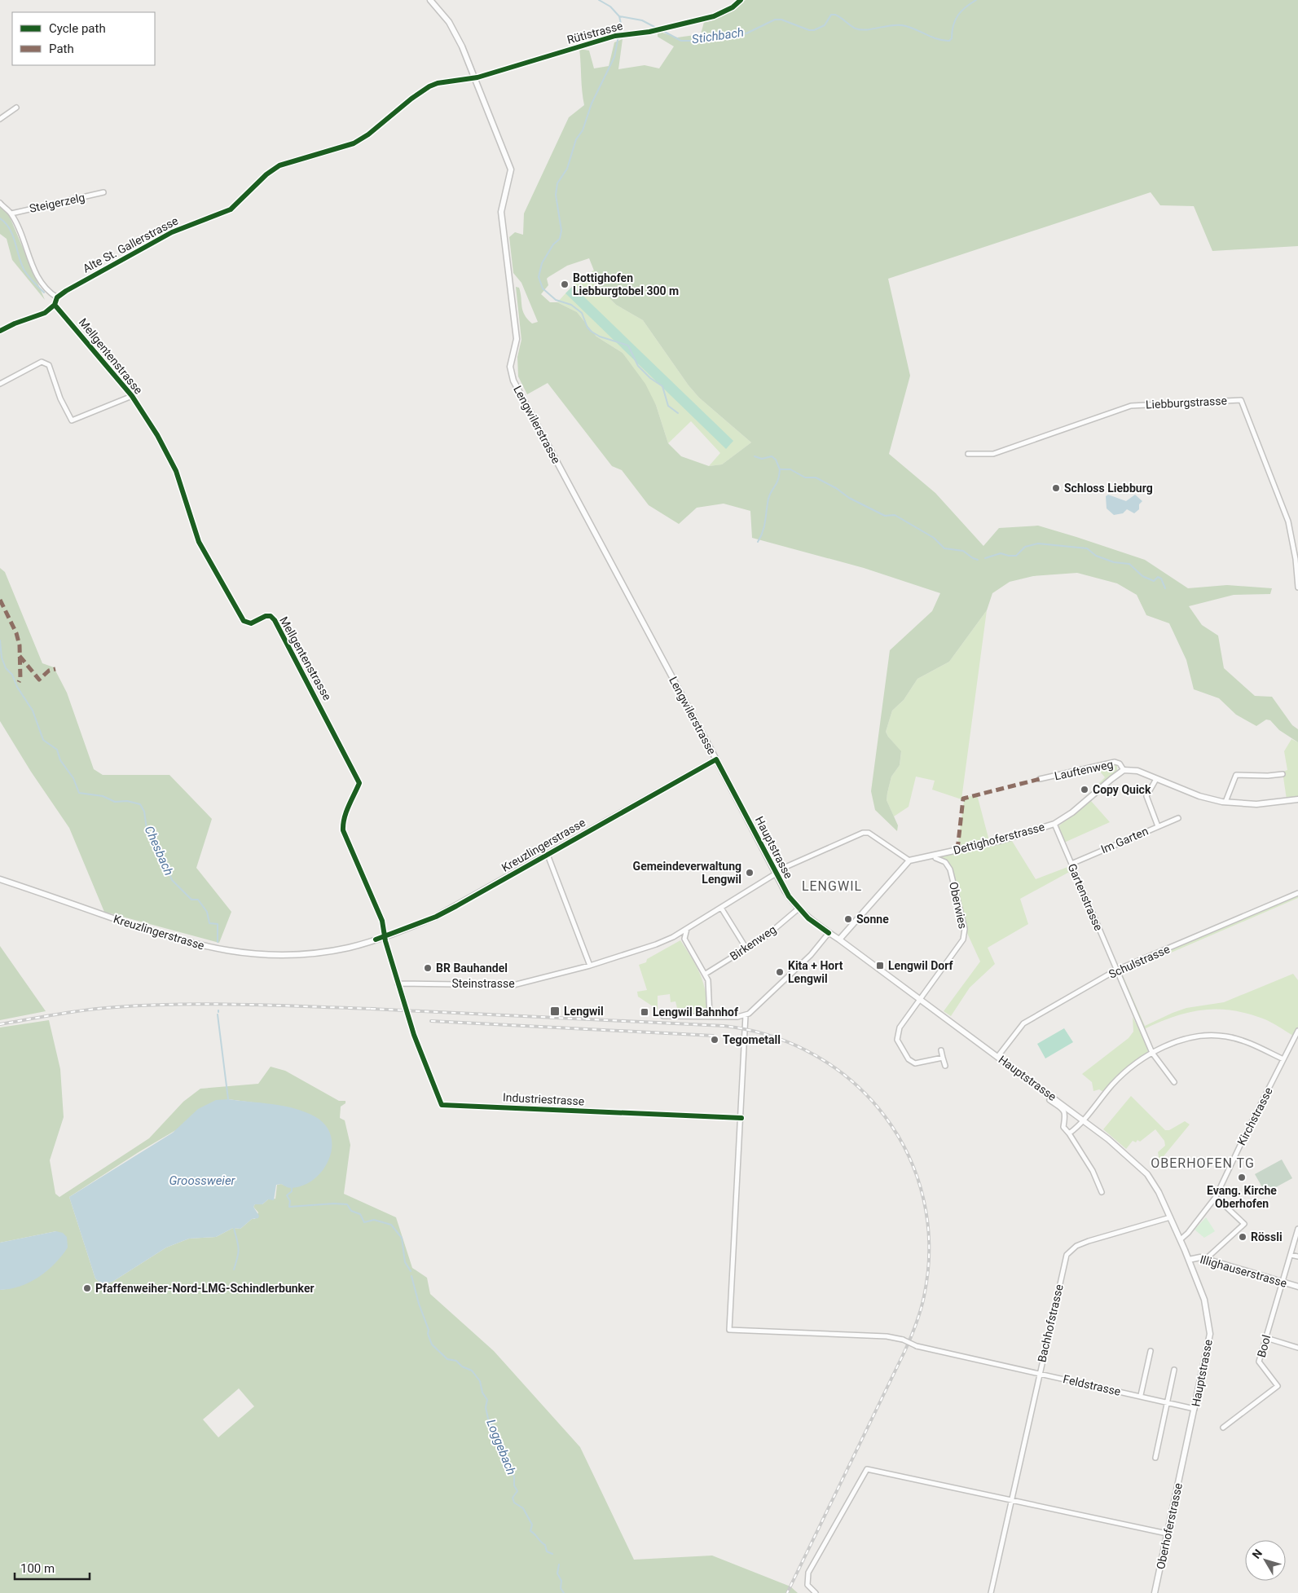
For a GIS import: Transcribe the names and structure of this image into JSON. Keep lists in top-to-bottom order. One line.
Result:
{"streets":{"street":["Rütistrasse","Steigerzelg","Alte St. Gallerstrasse","Mellgentenstrasse","Liebburgstrasse","Lengwilerstrasse","Lauftenweg","Dettighoferstrasse","Im Garten","Kreuzlingerstrasse","Hauptstrasse","Gartenstrasse","Oberwies","Birkenweg","Schulstrasse","Steinstrasse","Industriestrasse","Kirchstrasse","Illighauserstrasse","Bachhofstrasse","Bool","Feldstrasse","Oberhoferstrasse"]},"crossings":[["Rütistrasse","Alte St. Gallerstrasse"],["Rütistrasse","Lengwilerstrasse"],["Alte St. Gallerstrasse","Lengwilerstrasse"],["Mellgentenstrasse","Kreuzlingerstrasse"],["Lengwilerstrasse","Kreuzlingerstrasse"],["Lengwilerstrasse","Hauptstrasse"],["Lauftenweg","Dettighoferstrasse"],["Dettighoferstrasse","Gartenstrasse"],["Dettighoferstrasse","Oberwies"],["Dettighoferstrasse","Steinstrasse"],["Im Garten","Gartenstrasse"],["Kreuzlingerstrasse","Hauptstrasse"],["Hauptstrasse","Oberwies"],["Hauptstrasse","Birkenweg"],["Hauptstrasse","Schulstrasse"],["Hauptstrasse","Steinstrasse"],["Hauptstrasse","Kirchstrasse"],["Hauptstrasse","Illighauserstrasse"],["Hauptstrasse","Bachhofstrasse"],["Hauptstrasse","Feldstrasse"],["Hauptstrasse","Oberhoferstrasse"],["Gartenstrasse","Schulstrasse"],["Industriestrasse","Feldstrasse"],["Illighauserstrasse","Bool"],["Bachhofstrasse","Feldstrasse"]],"districts":["LENGWIL","OBERHOFEN TG"],"water":["Stichbach","Chesbach","Groossweier","Loggebach"],"places":{"other":["Bottighofen Liebburgtobel 300 m","Schloss Liebburg","Copy Quick","Gemeindeverwaltung Lengwil","Sonne","BR Bauhandel","Kita + Hort Lengwil","Tegometall","Evang. Kirche Oberhofen","Rössli","Pfaffenweiher-Nord-LMG-Schindlerbunker"],"transit":["Lengwil Dorf","Lengwil","Lengwil Bahnhof"]},"legend":["Cycle path","Path"],"scale_bar":"100 m","north":"top left"}
